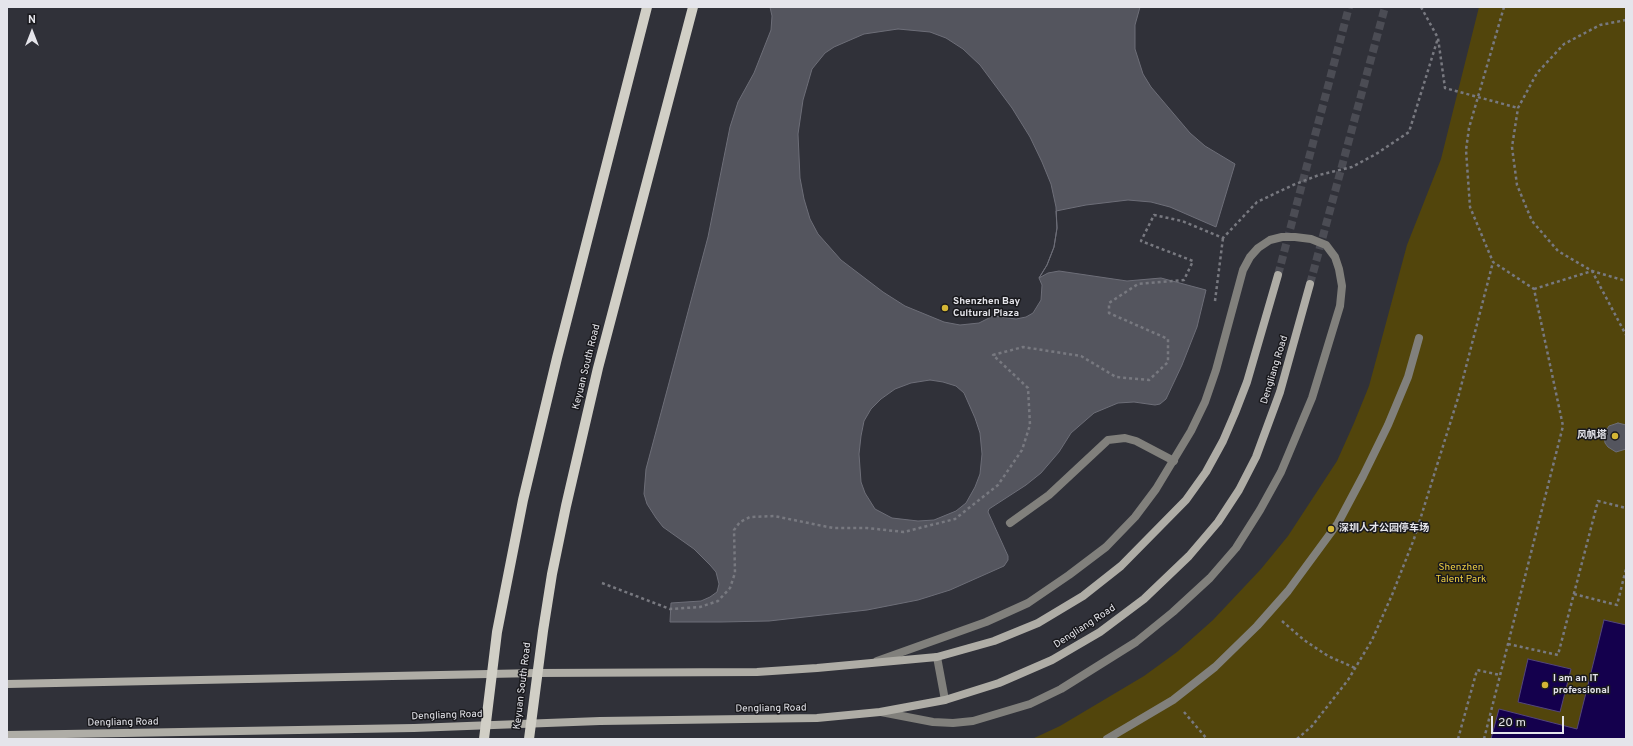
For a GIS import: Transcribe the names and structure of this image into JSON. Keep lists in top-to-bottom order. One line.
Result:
{"streets":{"main road":["Keyuan South Road"],"street":["Dengliang Road"]},"crossings":[["Keyuan South Road","Dengliang Road"]],"parks":["Shenzhen Talent Park"],"places":["Shenzhen Bay Cultural Plaza","风帆塔","深圳人才公园停车场","I am an IT professional"],"scale_bar":"20 m","north":"top"}
